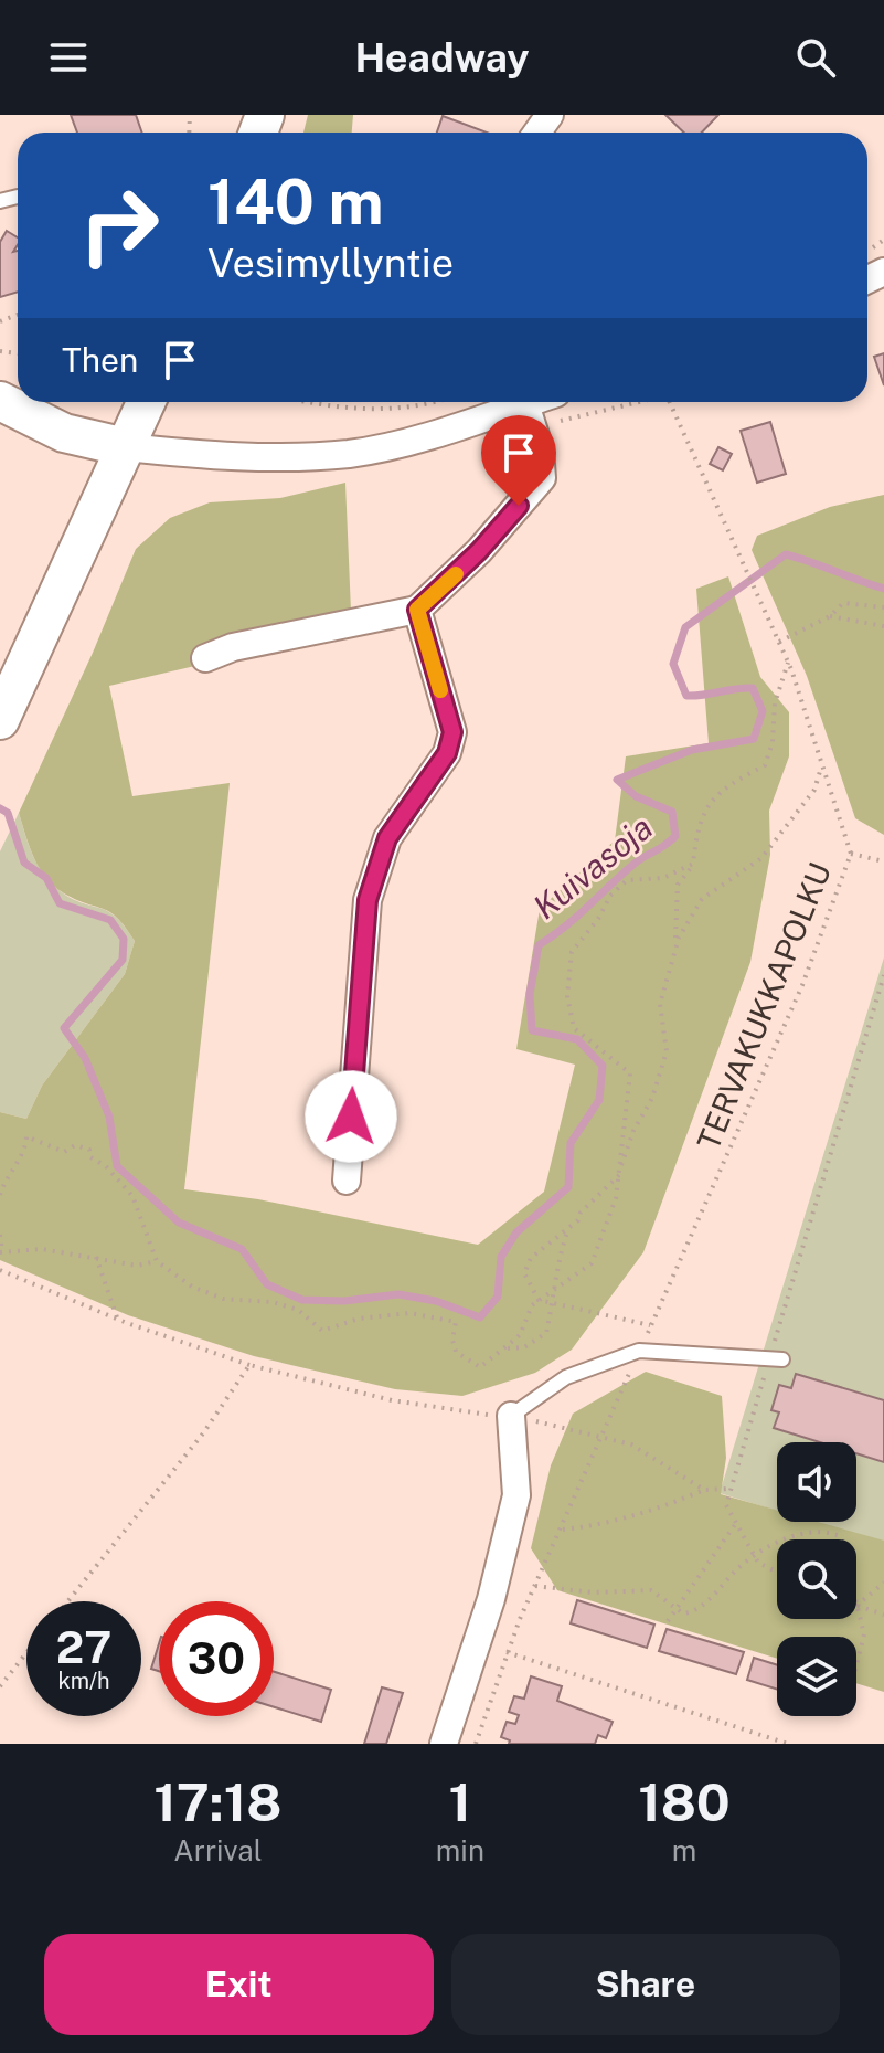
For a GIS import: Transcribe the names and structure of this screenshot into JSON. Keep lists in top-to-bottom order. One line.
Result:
{"streets":{"path":["TERVAKUKKAPOLKU"]},"water":["Kuivasoja"],"page":{"header":"Headway","turn":["140 m","Vesimyllyntie"],"then":"Then","speed":"27 km/h","limit":"30","eta":["17:18","Arrival","1","min","180","m"],"buttons":["Exit","Share"]}}
